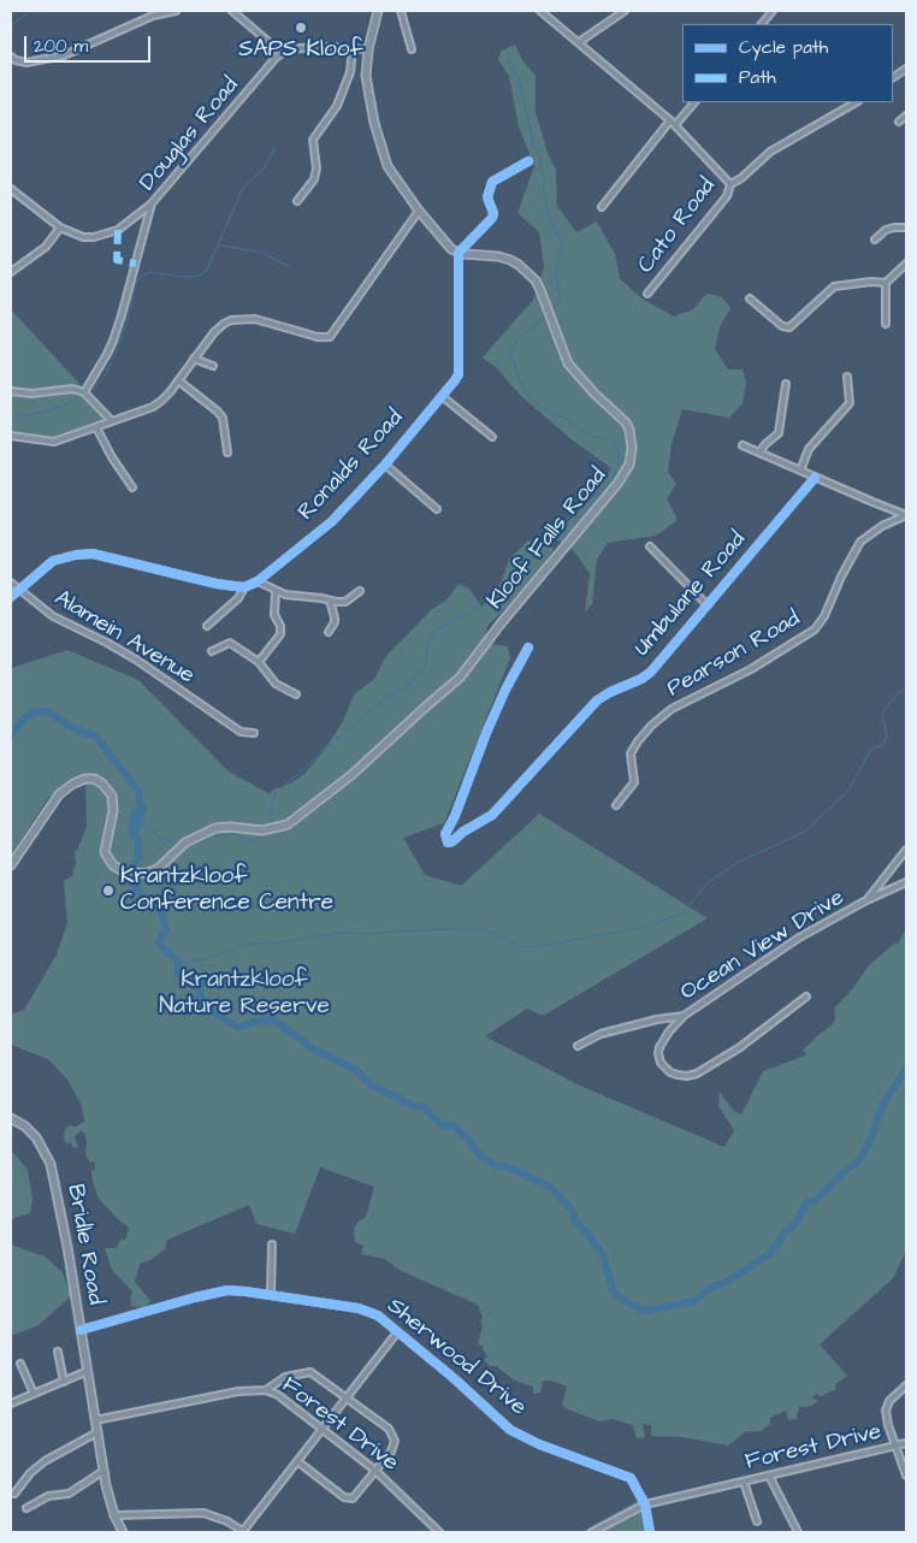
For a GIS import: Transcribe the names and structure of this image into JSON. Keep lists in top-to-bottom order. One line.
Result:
{"streets":{"main road":["Kloof Falls Road","Bridle Road"],"street":["Douglas Road","Cato Road","Ronalds Road","Umbulane Road","Alamein Avenue","Pearson Road","Ocean View Drive","Sherwood Drive","Forest Drive"]},"crossings":[["Ronalds Road","Kloof Falls Road"],["Bridle Road","Sherwood Drive"],["Bridle Road","Forest Drive"],["Sherwood Drive","Forest Drive"]],"parks":["Krantzkloof Nature Reserve"],"places":["SAPS Kloof","Krantzkloof Conference Centre"],"legend":["Cycle path","Path"],"scale_bar":"200 m"}
